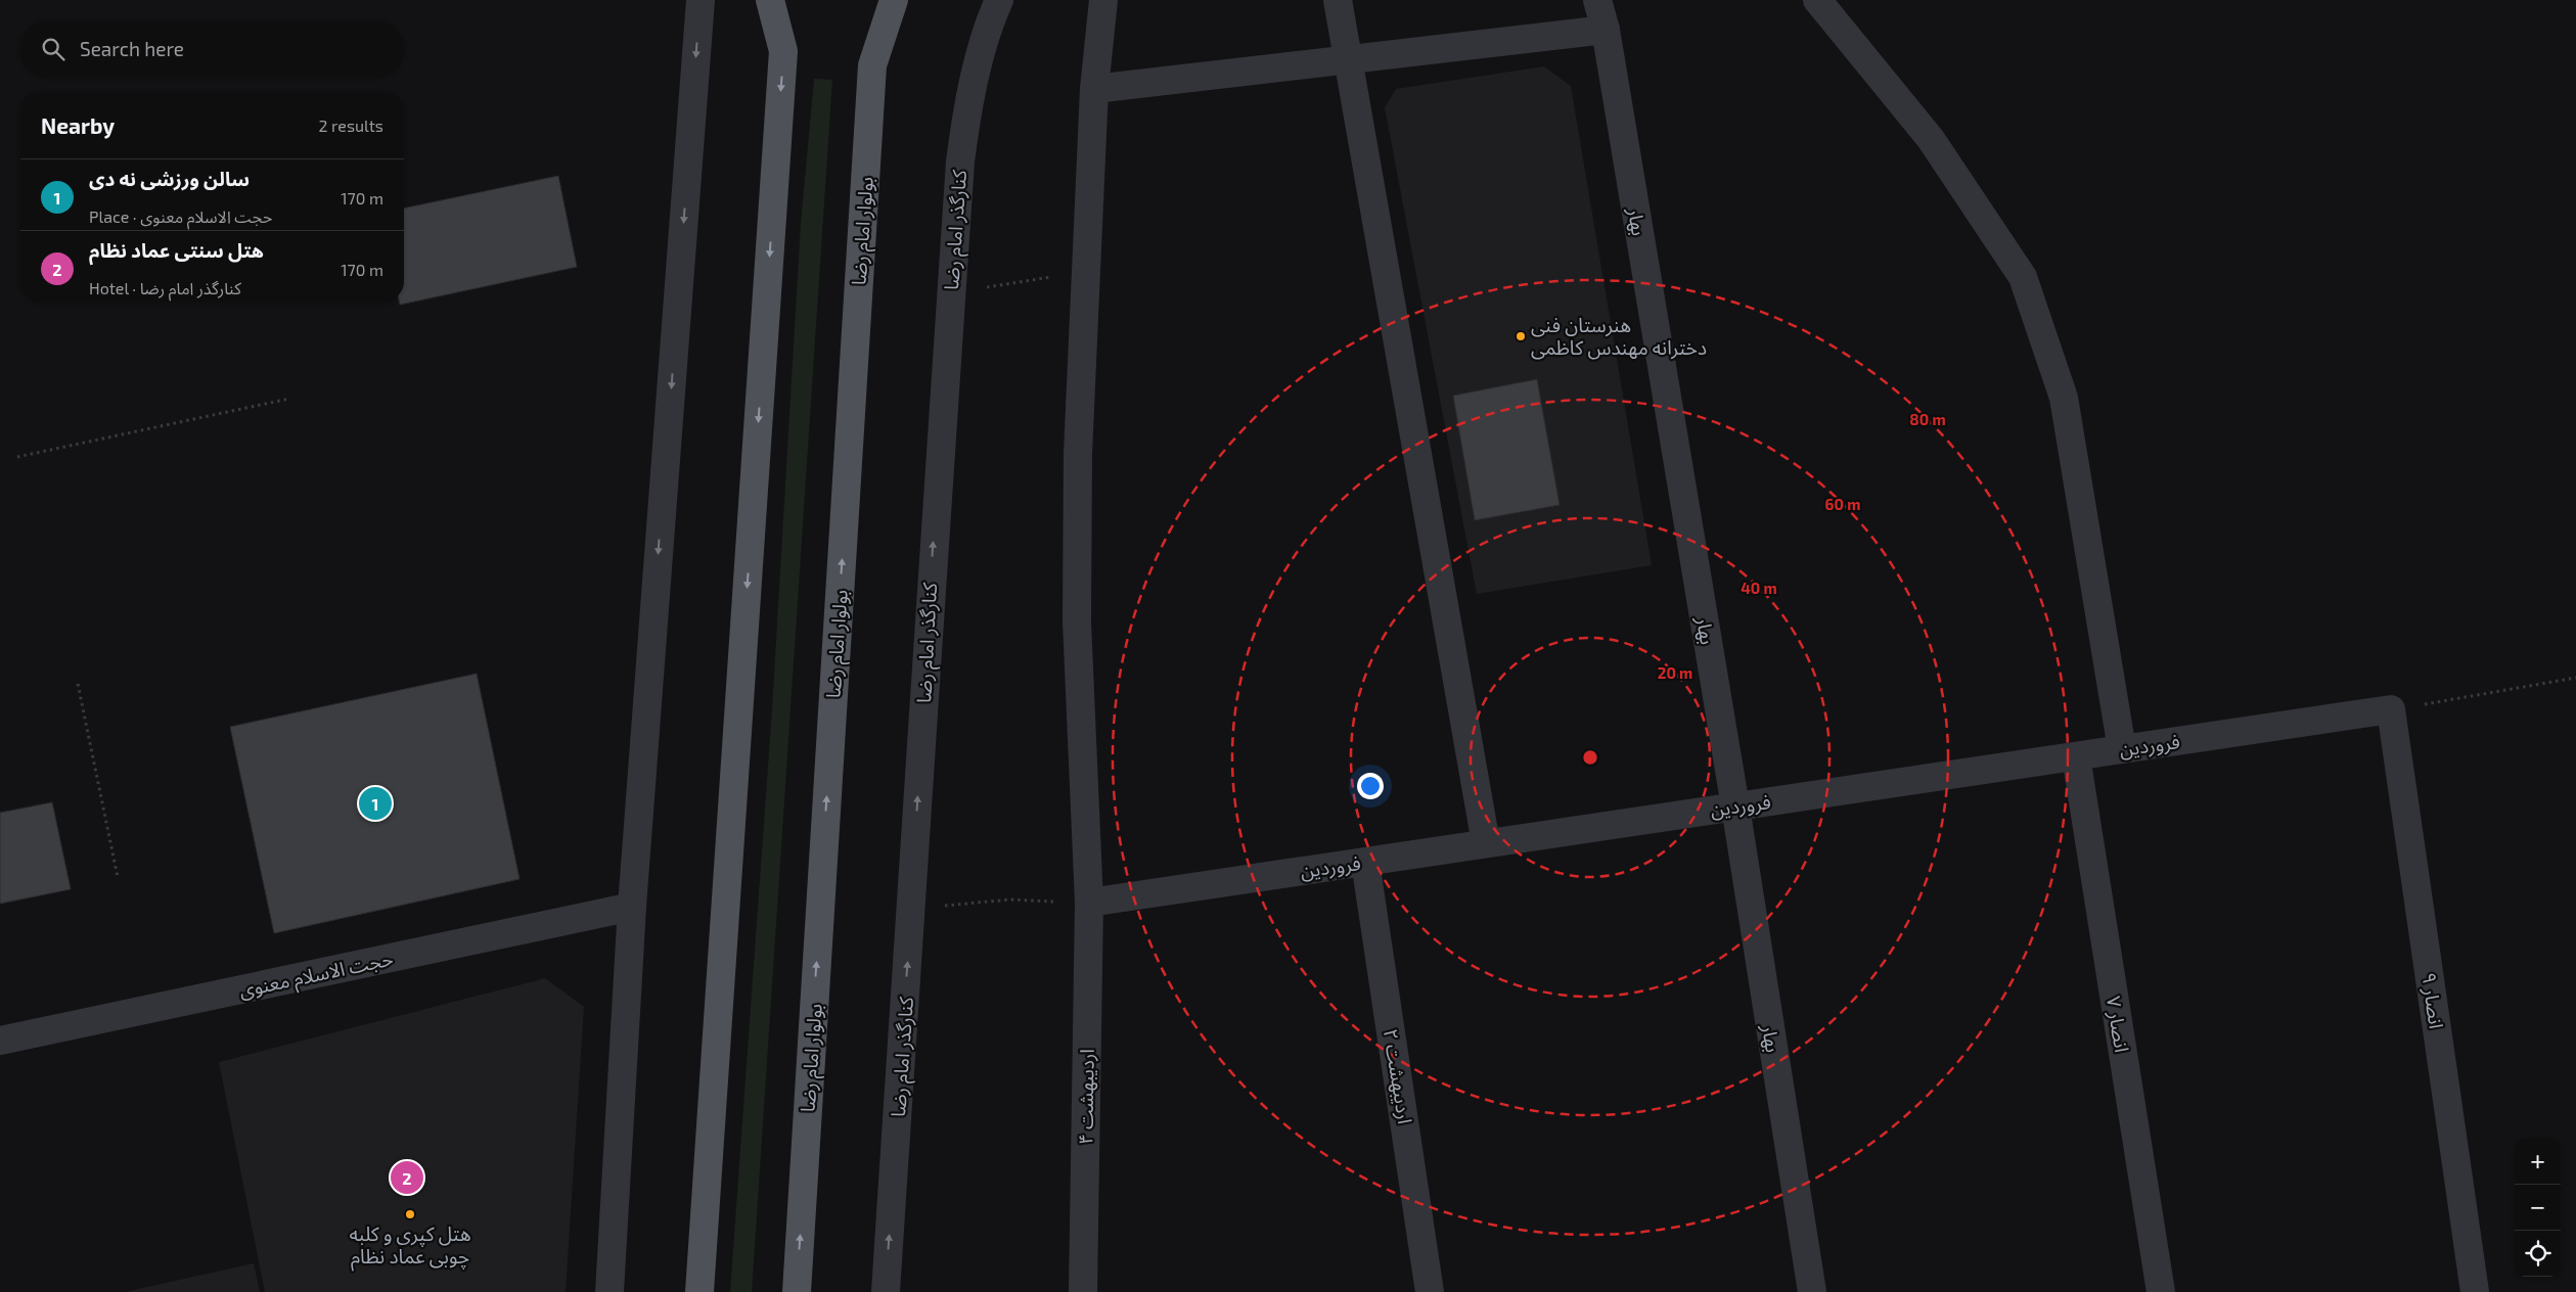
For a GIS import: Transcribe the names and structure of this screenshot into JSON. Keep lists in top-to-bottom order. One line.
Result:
{"streets":{"main road":["بولوار امام رضا"],"street":["بهار","کنارگذر امام رضا","فروردین","حجت الاسلام معنوی","انصار ۹","انصار ۷","اردیبهشت ۲","اردیبهشت ۴"]},"crossings":[["بهار","فروردین"],["فروردین","انصار ۹"],["فروردین","انصار ۷"],["فروردین","اردیبهشت ۲"],["فروردین","اردیبهشت ۴"]],"one_way":["کنارگذر امام رضا"],"places":["هنرستان فنی دخترانه مهندس کاظمی","هتل کپری و کلبه چوبی عماد نظام"],"page":{"search":"Search here","heading":["Nearby","2 results"],"list":[{"mark":"1","name":"سالن ورزشی نه دی","note":"Place · حجت الاسلام معنوی","value":"170 m"},{"mark":"2","name":"هتل سنتی عماد نظام","note":"Hotel · کنارگذر امام رضا","value":"170 m"}],"pins":["1","2"],"map_buttons":["+","−"]},"rings":["80 m","60 m","40 m","20 m"]}
